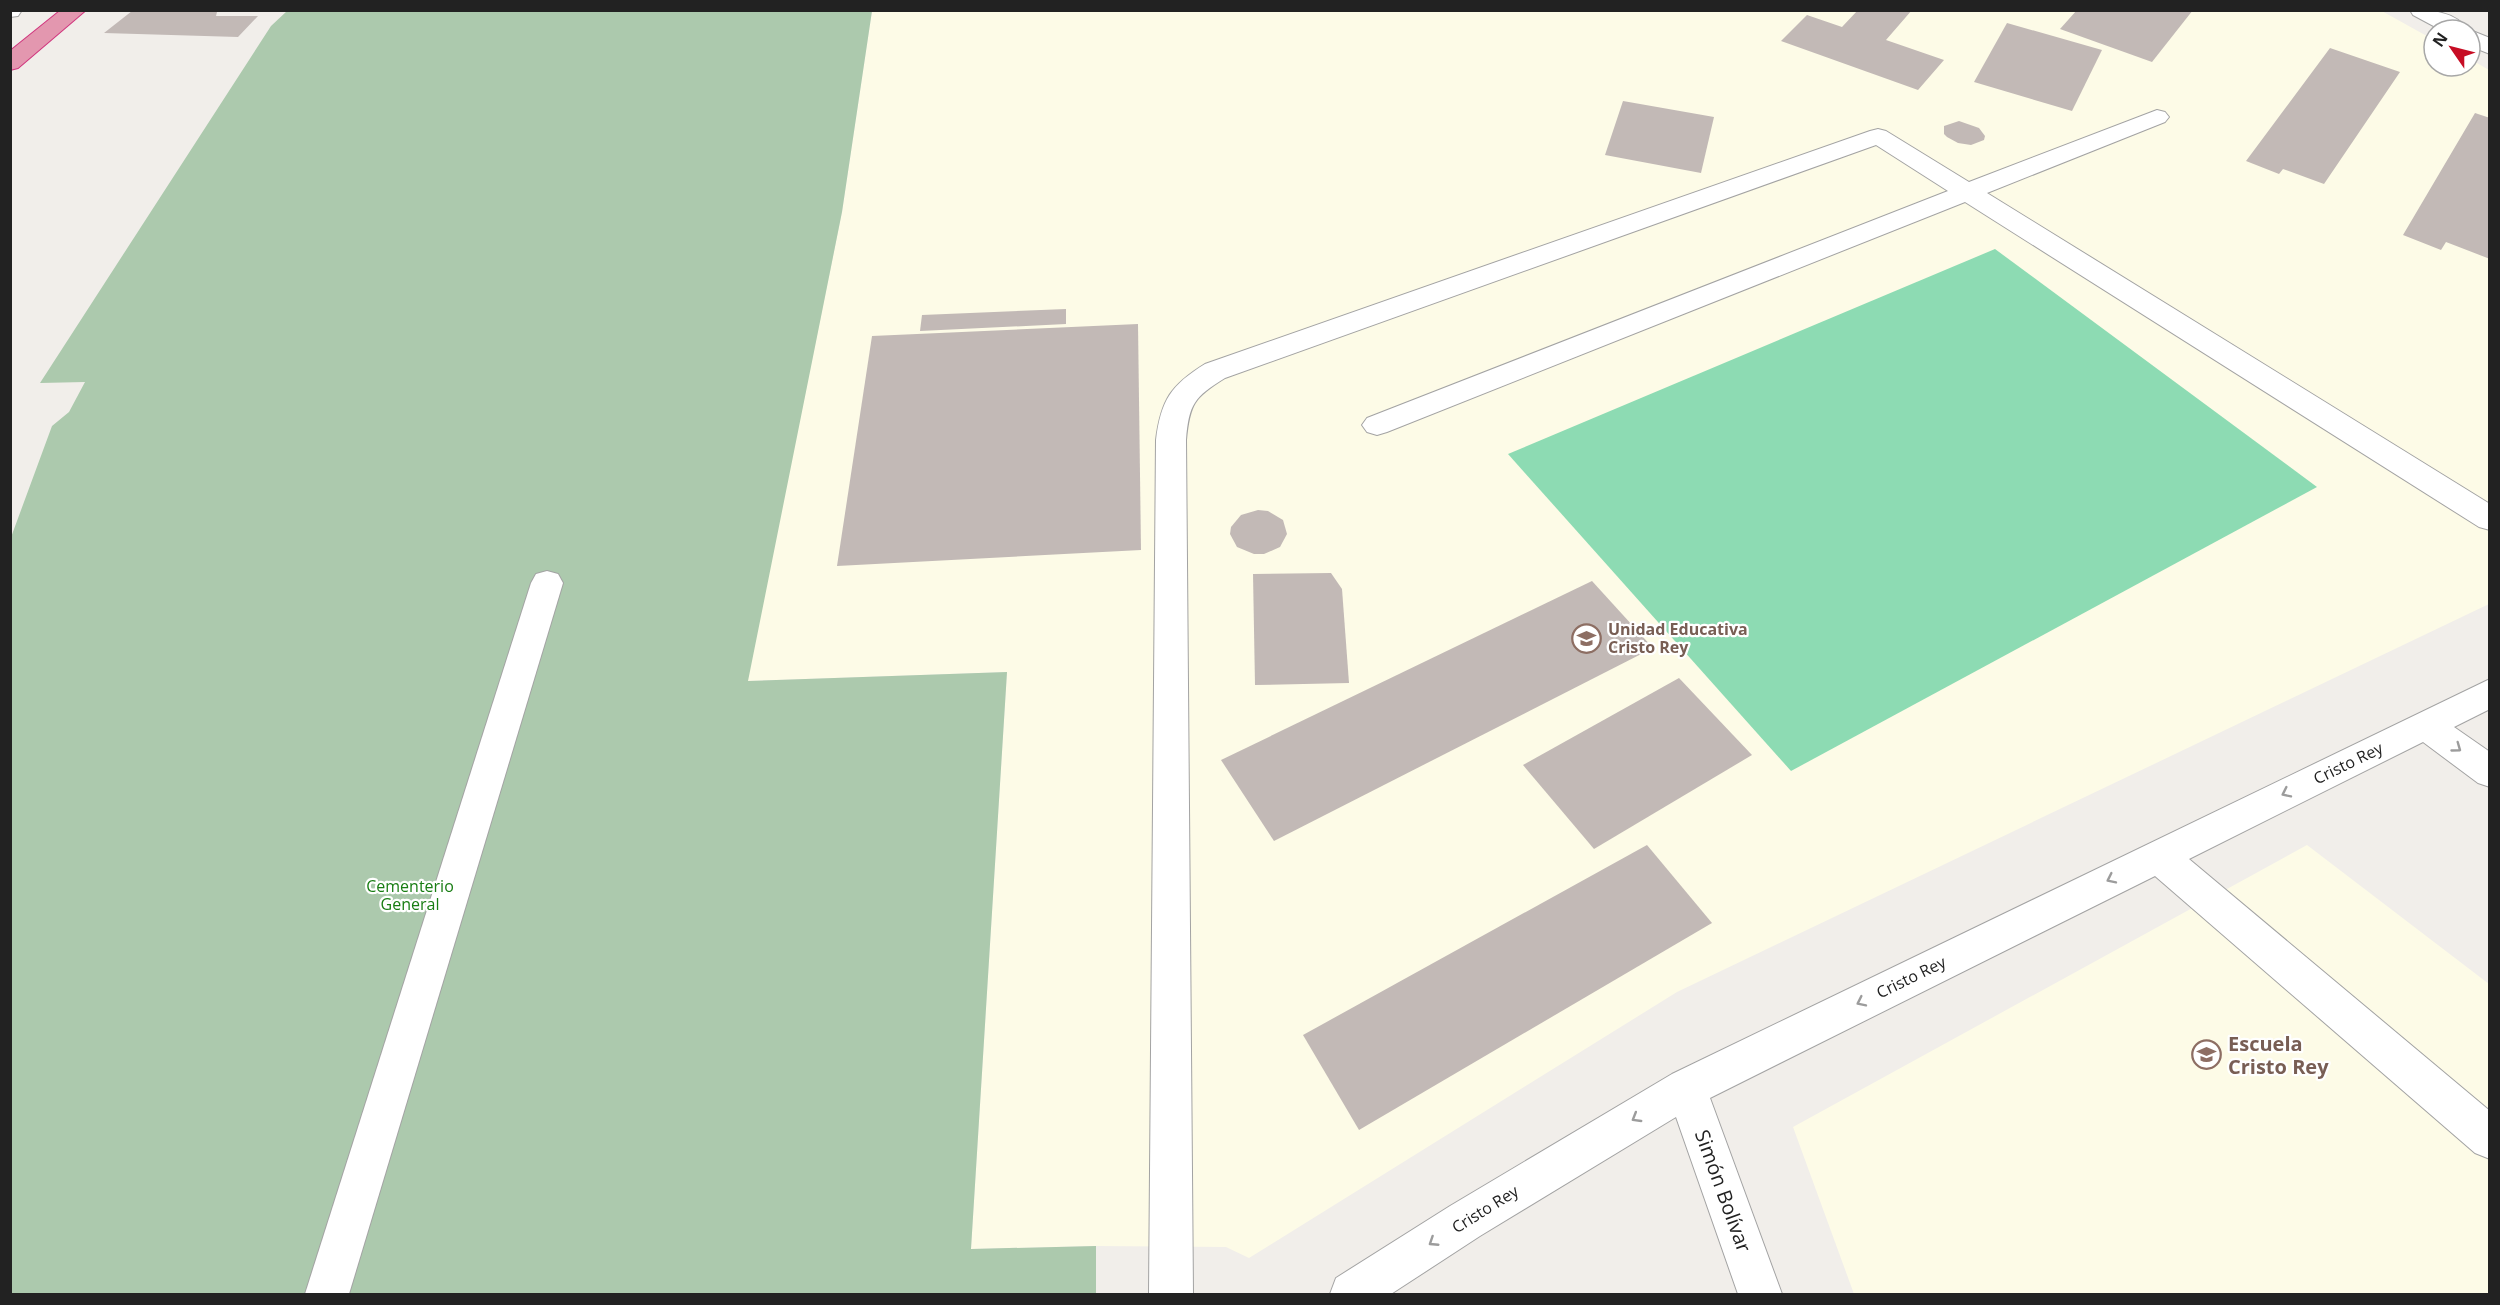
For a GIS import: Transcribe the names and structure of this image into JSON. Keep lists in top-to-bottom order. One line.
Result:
{"streets":{"street":["Cristo Rey","Simón Bolívar"]},"crossings":[["Cristo Rey","Simón Bolívar"]],"one_way":["Cristo Rey"],"parks":["Cementerio General"],"places":{"school or university":["Unidad Educativa Cristo Rey","Escuela Cristo Rey"]},"north":"top left"}
